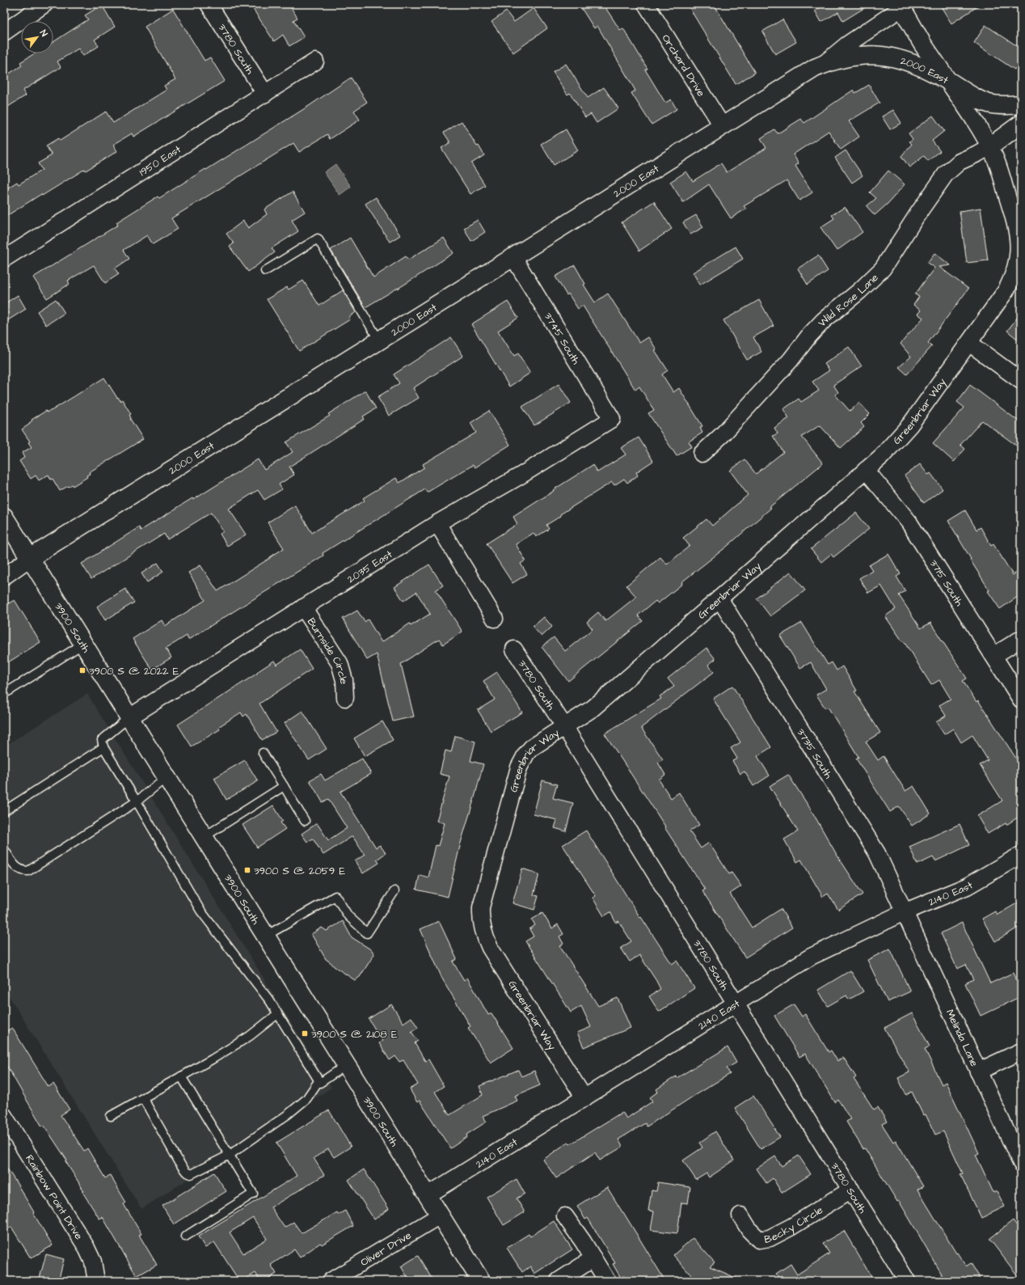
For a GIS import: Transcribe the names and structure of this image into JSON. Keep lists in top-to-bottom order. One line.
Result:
{"streets":{"street":["3780 South","Orchard Drive","2000 East","1950 East","Wild Rose Lane","3745 South","Greenbriar Way","2035 East","3715 South","3900 South","Burnside Circle","3735 South","2140 East","Melinda Lane","Rainbow Point Drive","Becky Circle","Oliver Drive"]},"crossings":[["3780 South","1950 East"],["3780 South","Greenbriar Way"],["3780 South","2140 East"],["3780 South","Becky Circle"],["Orchard Drive","2000 East"],["2000 East","3745 South"],["2000 East","Greenbriar Way"],["2000 East","3900 South"],["Wild Rose Lane","Greenbriar Way"],["3745 South","2035 East"],["Greenbriar Way","3715 South"],["Greenbriar Way","3735 South"],["Greenbriar Way","2140 East"],["2035 East","3900 South"],["2035 East","Burnside Circle"],["3900 South","2140 East"],["3900 South","Oliver Drive"],["3735 South","2140 East"],["3735 South","Melinda Lane"],["2140 East","Melinda Lane"]],"places":{"transit":["3900 S @ 2022 E","3900 S @ 2059 E","3900 S @ 2108 E"]},"north":"top right"}
